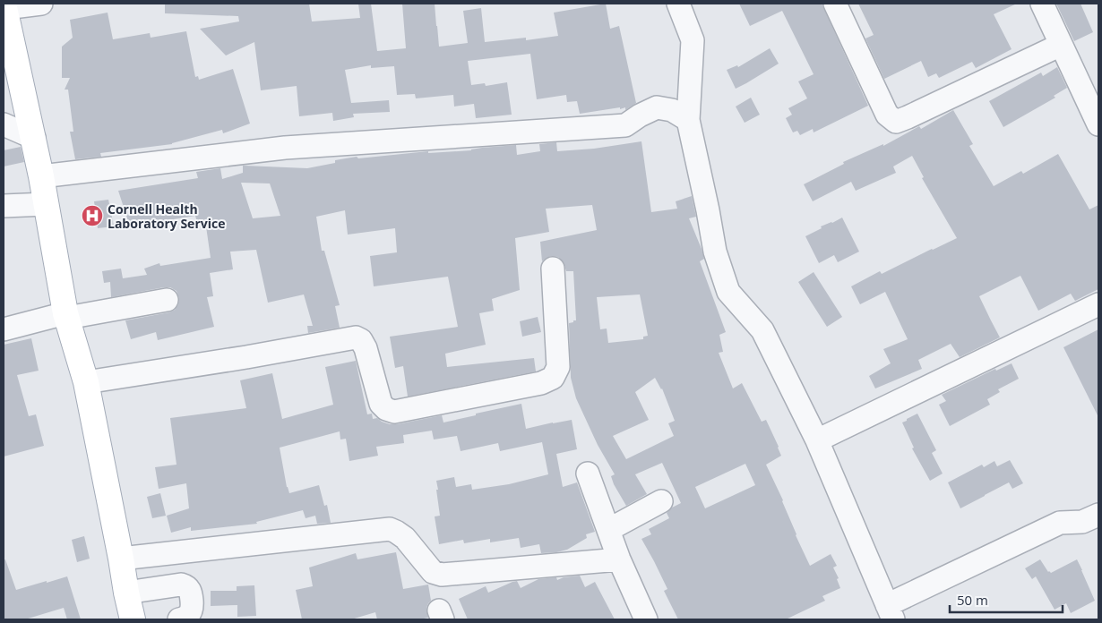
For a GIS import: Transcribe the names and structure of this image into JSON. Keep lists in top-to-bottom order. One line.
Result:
{"places":{"hospital":["Cornell Health Laboratory Service"]},"scale_bar":"50 m"}
